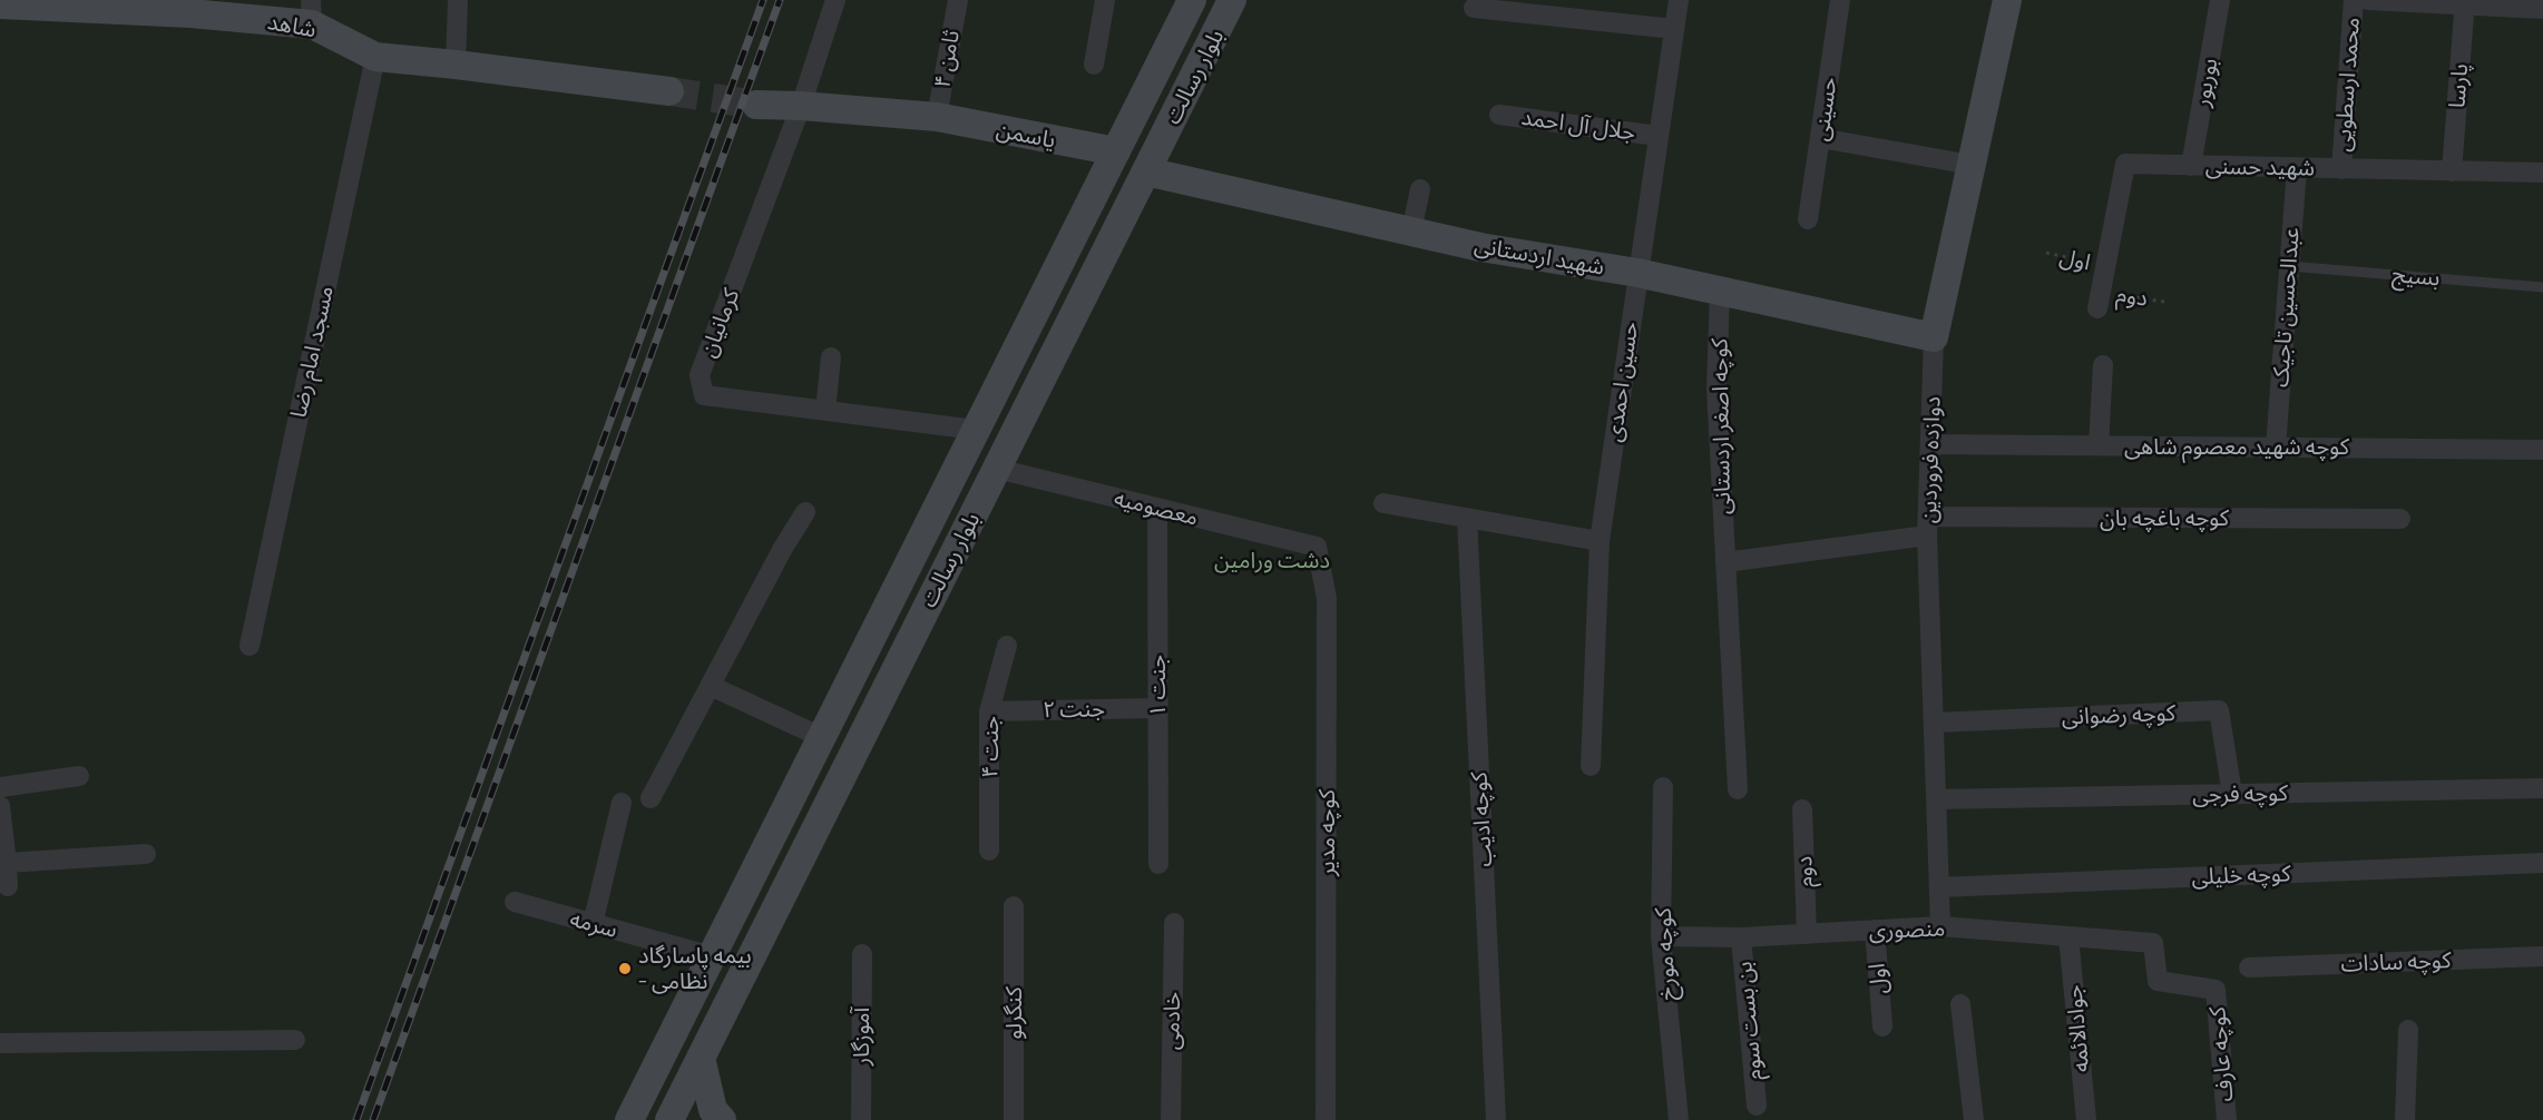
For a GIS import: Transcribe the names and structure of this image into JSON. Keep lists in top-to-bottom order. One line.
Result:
{"streets":{"main road":["شاهد","بلوار رسالت","یاسمن","شهید اردستانی","دوازده فروردین"],"street":["ثامن ۴","بوربور","محمد ارسطویی","پارسا","حسینی","جلال آل احمد","شهید حسنی","اول","دوم","عبدالحسین تاجیک","کرمانیان","مسجد امام رضا","حسین احمدی","کوچه اصغر اردستانی","کوچه شهید معصوم شاهی","معصومیه","کوچه باغچه بان","جنت ۱","جنت ۲","کوچه رضوانی","جنت ۴","کوچه فرجی","کوچه ادیب","کوچه مدیر","کوچه خلیلی","سرمه","منصوری","کوچه مورخ","کوچه سادات","کنگرلو","خادمی","بن بست سوم","جوادالائمه","آموزگار","کوچه عارف"],"lane":["بسیج"]},"crossings":[["شاهد","مسجد امام رضا"],["ثامن ۴","یاسمن"],["بلوار رسالت","یاسمن"],["بلوار رسالت","شهید اردستانی"],["بلوار رسالت","کرمانیان"],["بلوار رسالت","معصومیه"],["بلوار رسالت","سرمه"],["بوربور","شهید حسنی"],["محمد ارسطویی","شهید حسنی"],["پارسا","شهید حسنی"],["جلال آل احمد","حسین احمدی"],["یاسمن","کرمانیان"],["شهید حسنی","اول"],["شهید حسنی","دوم"],["شهید حسنی","عبدالحسین تاجیک"],["شهید اردستانی","حسین احمدی"],["شهید اردستانی","کوچه اصغر اردستانی"],["شهید اردستانی","دوازده فروردین"],["اول","منصوری"],["بسیج","عبدالحسین تاجیک"],["دوم","منصوری"],["عبدالحسین تاجیک","کوچه شهید معصوم شاهی"],["کوچه شهید معصوم شاهی","دوازده فروردین"],["دوازده فروردین","کوچه باغچه بان"],["دوازده فروردین","کوچه رضوانی"],["دوازده فروردین","کوچه فرجی"],["دوازده فروردین","کوچه خلیلی"],["دوازده فروردین","منصوری"],["معصومیه","جنت ۱"],["معصومیه","کوچه مدیر"],["جنت ۱","جنت ۲"],["جنت ۲","جنت ۴"],["کوچه رضوانی","کوچه فرجی"],["منصوری","کوچه مورخ"],["منصوری","بن بست سوم"],["منصوری","جوادالائمه"],["منصوری","کوچه عارف"]],"parks":["دشت ورامین"],"places":["بیمه پاسارگاد - نظامی"]}
